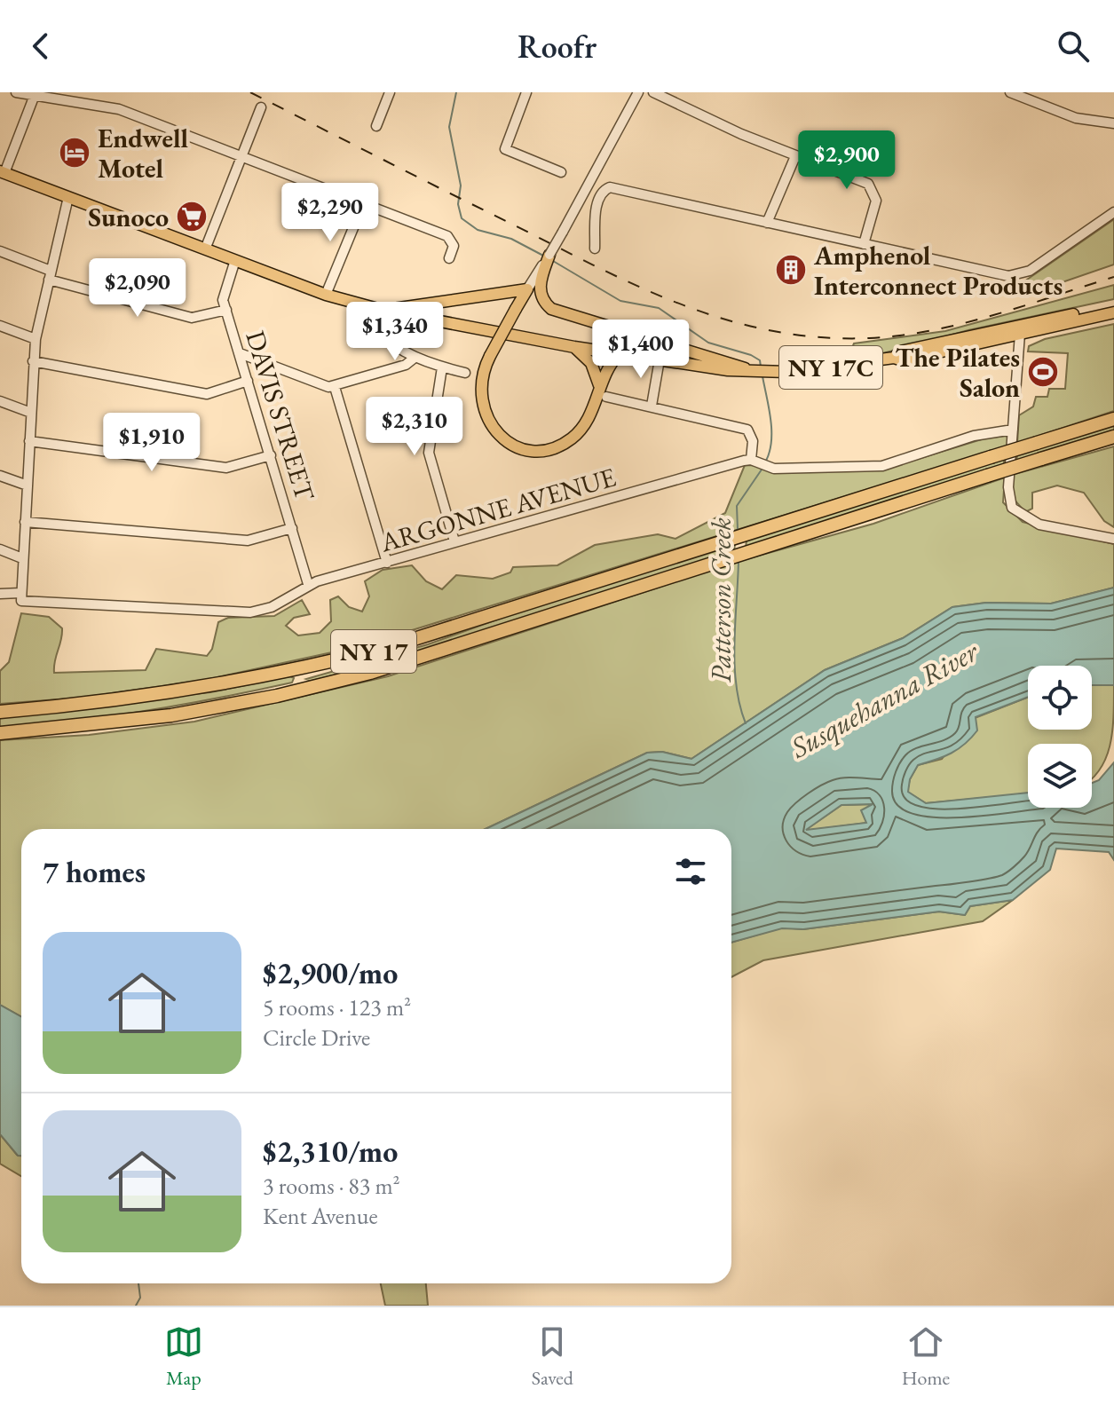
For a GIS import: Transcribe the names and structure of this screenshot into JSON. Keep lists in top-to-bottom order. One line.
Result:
{"streets":{"highway":["NY 17"],"main road":["NY 17C"],"street":["DAVIS STREET","ARGONNE AVENUE"]},"crossings":[["NY 17C","DAVIS STREET"],["DAVIS STREET","ARGONNE AVENUE"]],"water":["Patterson Creek","Susquehanna River"],"places":{"hotel":["Endwell Motel"],"supermarket":["Sunoco"],"building":["Amphenol Interconnect Products"],"sports":["The Pilates Salon"]},"page":{"header":"Roofr","price":["$2,900","$2,290","$2,090","$1,340","$1,400","$2,310","$1,910"],"heading":"7 homes","list":[{"name":"$2,900/mo","note":"5 rooms · 123 m² · Circle Drive"},{"name":"$2,310/mo","note":"3 rooms · 83 m² · Kent Avenue"}],"tabs":["Map","Saved","Home"]}}
